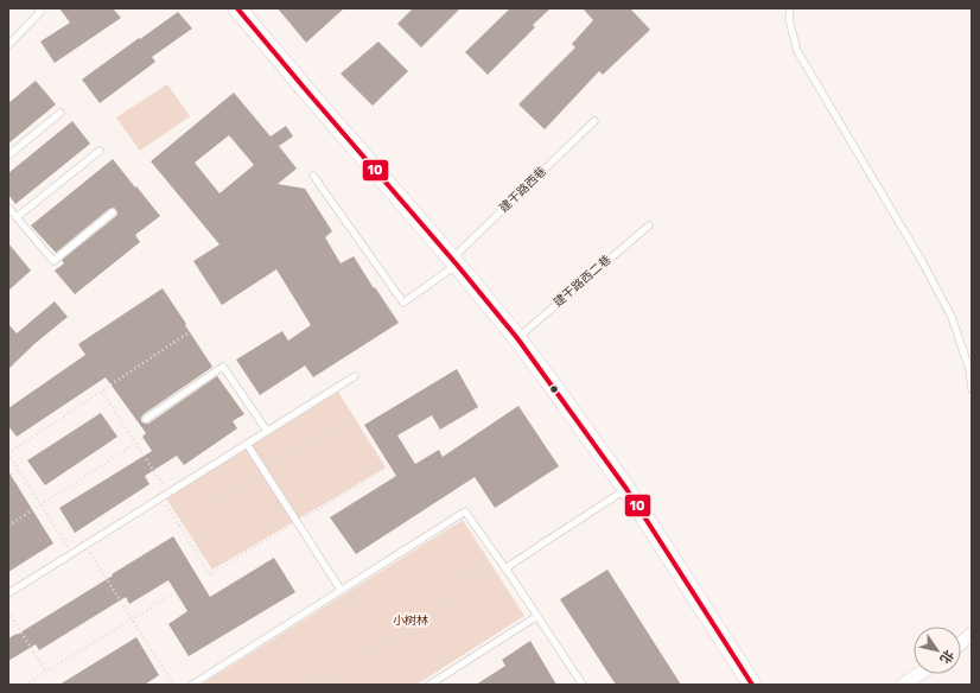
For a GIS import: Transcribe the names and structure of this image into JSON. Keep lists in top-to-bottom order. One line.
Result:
{"streets":{"lane":["建干路西巷","建干路西二巷"]},"parks":["小树林"],"lines":["transit line 10"],"north":"bottom right"}
